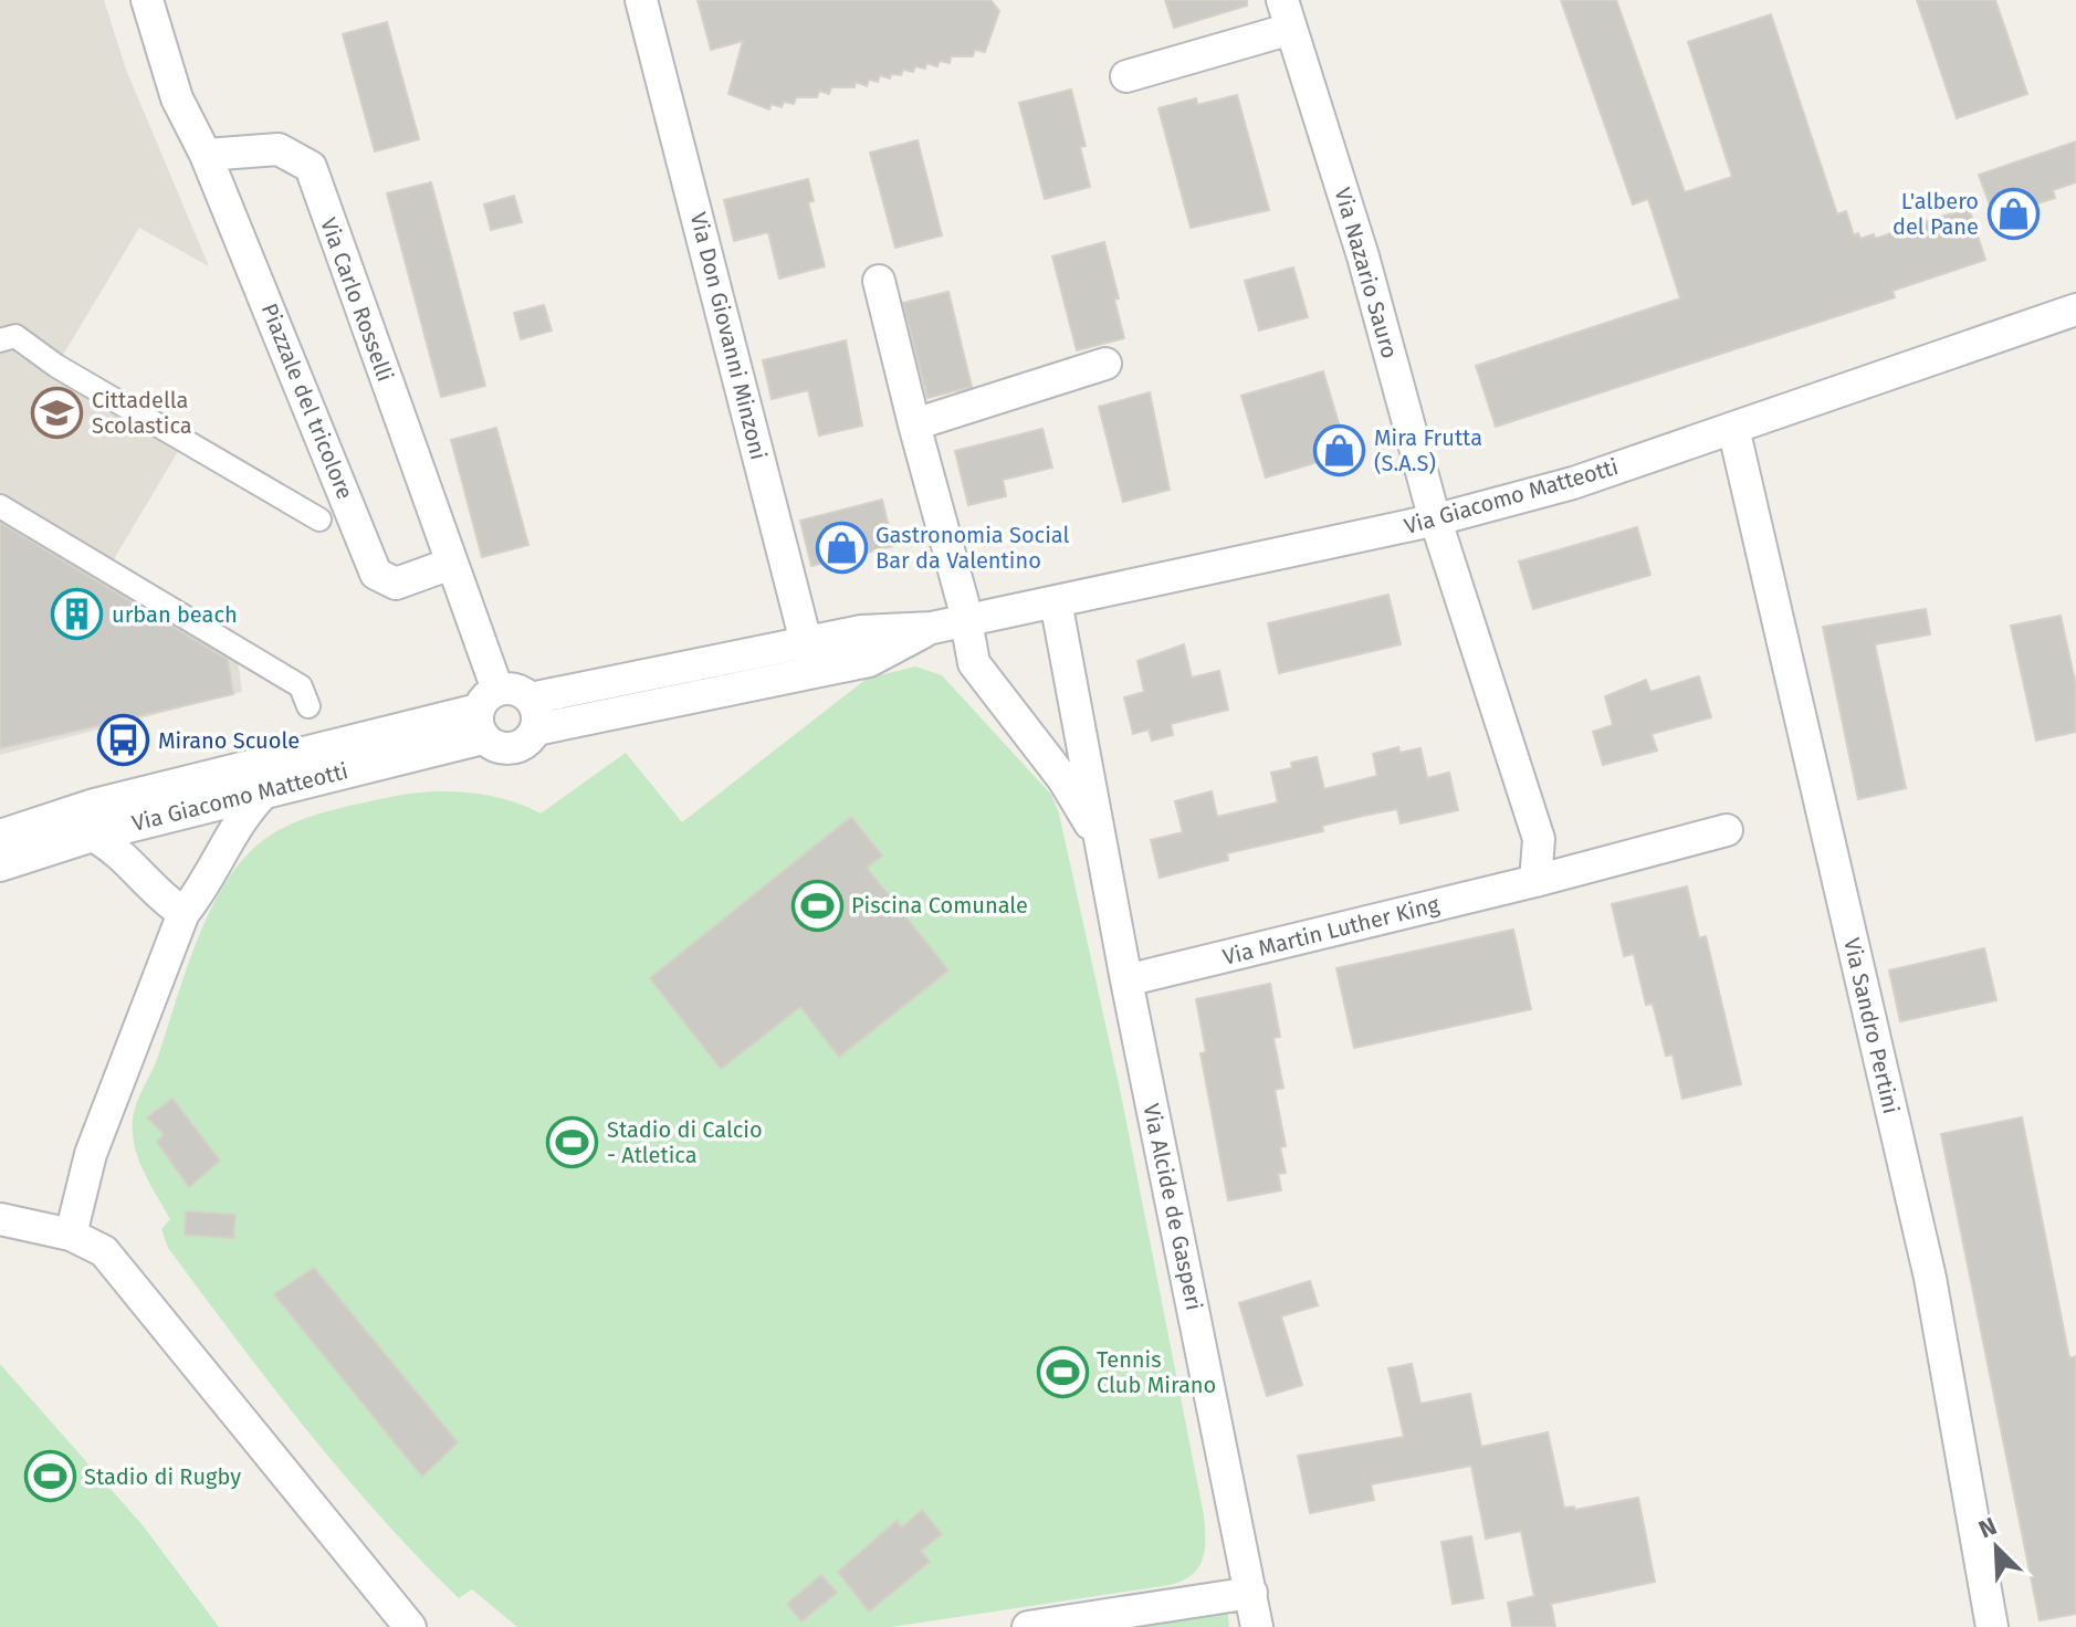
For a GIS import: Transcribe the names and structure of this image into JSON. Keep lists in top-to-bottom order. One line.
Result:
{"streets":{"street":["Via Nazario Sauro","Via Carlo Rosselli","Via Don Giovanni Minzoni","Piazzale del tricolore","Via Giacomo Matteotti","Via Martin Luther King","Via Sandro Pertini","Via Alcide de Gasperi"]},"crossings":[["Via Nazario Sauro","Via Giacomo Matteotti"],["Via Carlo Rosselli","Piazzale del tricolore"],["Via Carlo Rosselli","Via Giacomo Matteotti"],["Via Don Giovanni Minzoni","Via Giacomo Matteotti"],["Via Giacomo Matteotti","Via Sandro Pertini"],["Via Giacomo Matteotti","Via Alcide de Gasperi"],["Via Martin Luther King","Via Alcide de Gasperi"]],"places":{"shop":["L'albero del Pane","Mira Frutta (S.A.S)","Gastronomia Social Bar da Valentino"],"school or university":["Cittadella Scolastica"],"building":["urban beach"],"bus stop":["Mirano Scuole"],"sports":["Piscina Comunale","Stadio di Calcio - Atletica","Tennis Club Mirano","Stadio di Rugby"]},"north":"top left"}
